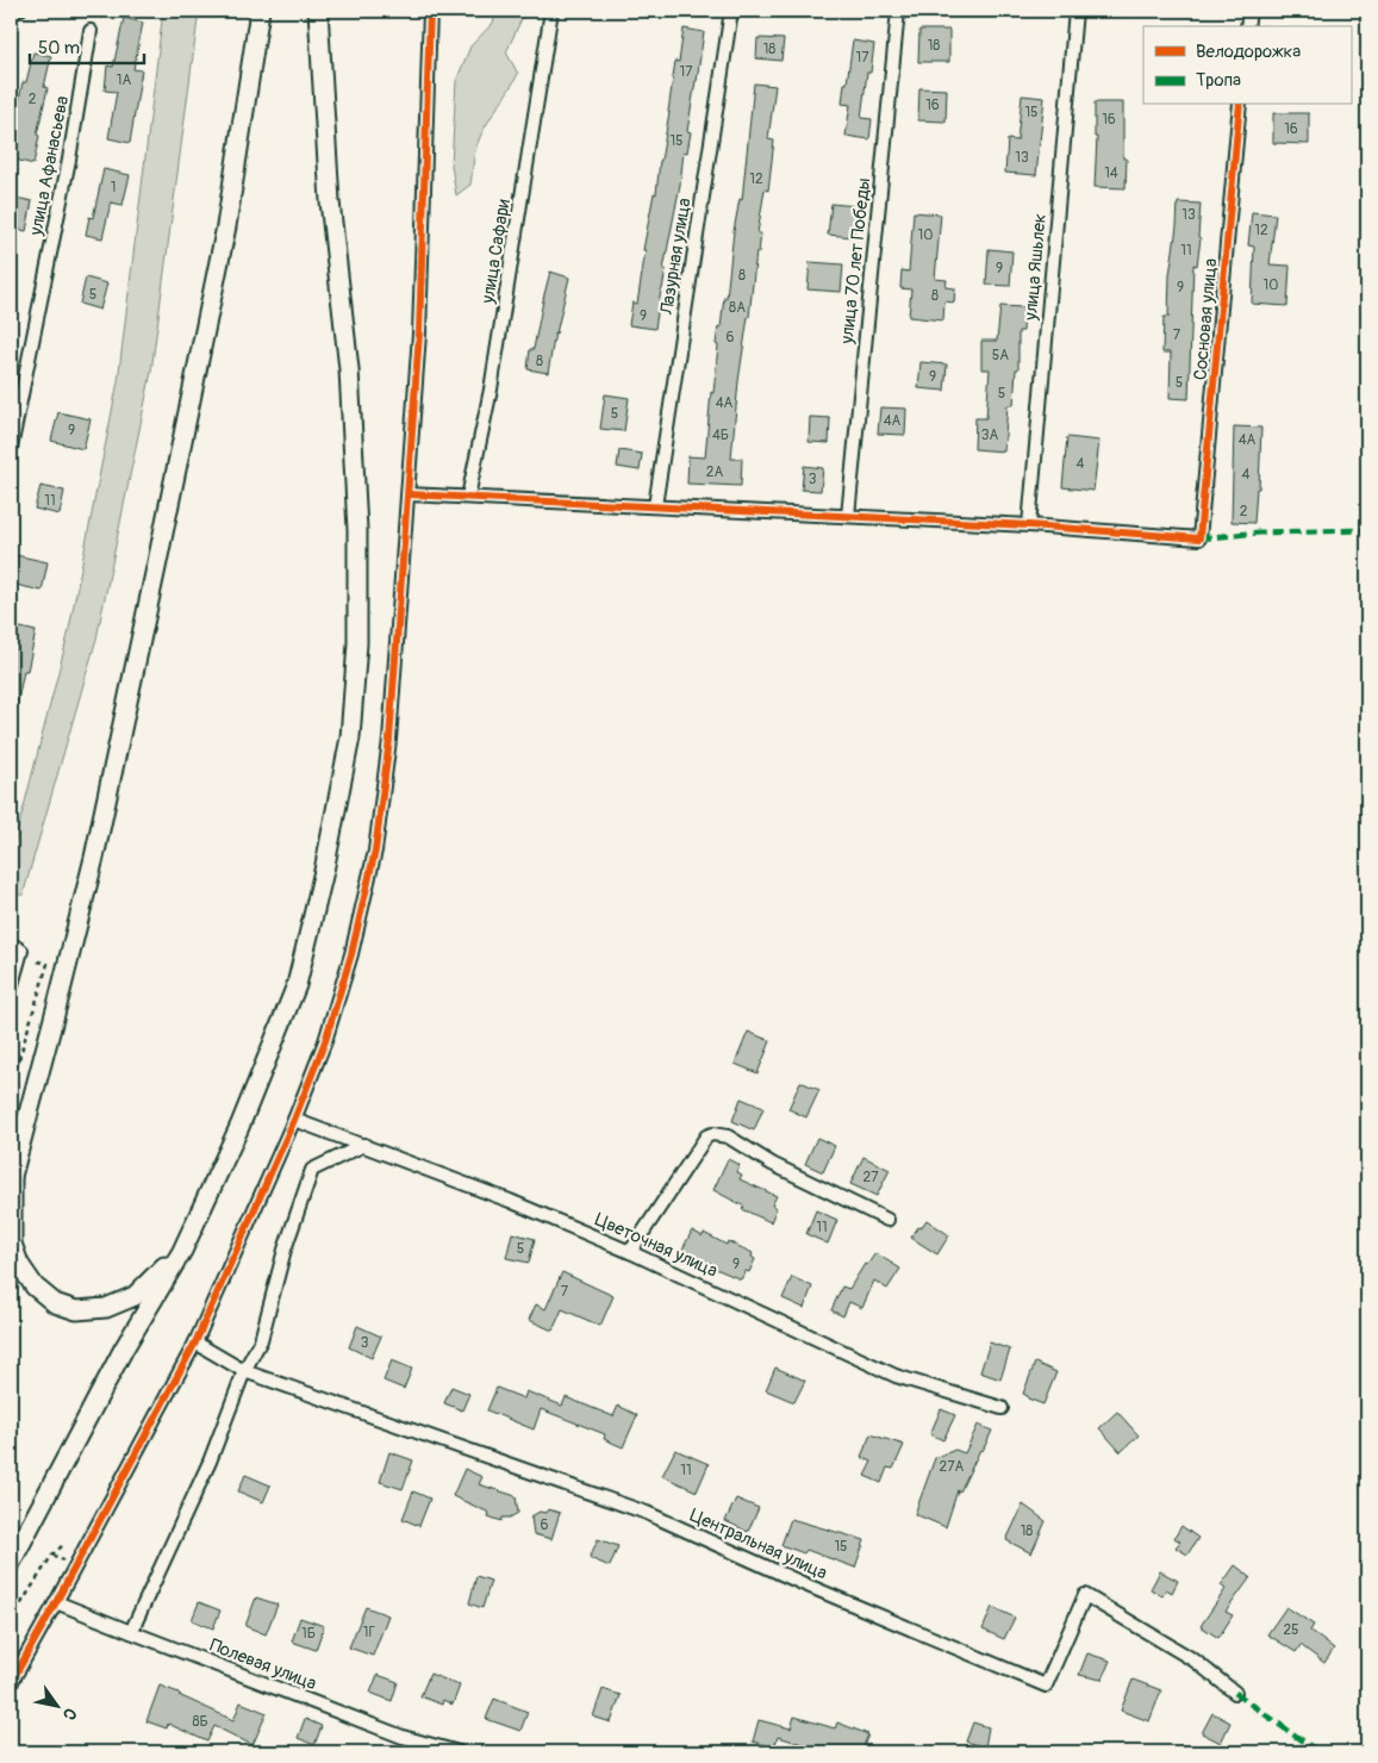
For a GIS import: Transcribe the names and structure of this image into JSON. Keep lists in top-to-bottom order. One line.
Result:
{"streets":{"street":["улица Афанасьева","улица Сафари","Лазурная улица","улица 70 лет Победы","улица Яшьлек","Сосновая улица","Цветочная улица","Центральная улица","Полевая улица"]},"crossings":[["улица Яшьлек","Сосновая улица"]],"house_numbers":["18","18","17","17","1А","2","16","15","16","16","15","13","14","12","1","13","12","10","11","9","8","10","9","5","8","8А","9","7","6","5А","8","9","5","5","4А","5","4А","9","4Б","3А","4А","4","2А","4","3","11","2","27","11","5","9","7","3","27А","11","6","18","15","25","1Г","1Б","8Б"],"legend":["Велодорожка","Тропа"],"scale_bar":"50 m","north":"bottom right"}
